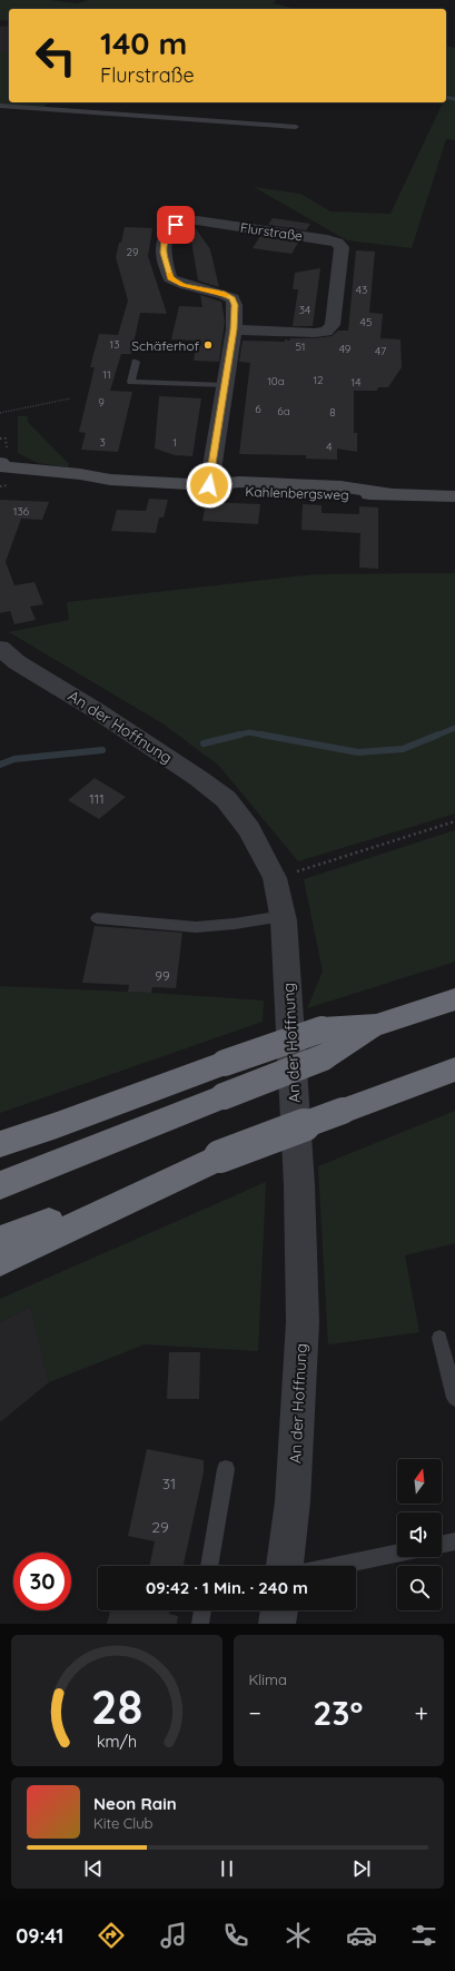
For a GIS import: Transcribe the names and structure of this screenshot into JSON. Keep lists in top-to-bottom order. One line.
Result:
{"streets":{"street":["Flurstraße","Kahlenbergsweg","An der Hoffnung"]},"crossings":[["Flurstraße","Kahlenbergsweg"]],"places":["Schäferhof"],"house_numbers":["29","43","34","45","13","51","49","47","11","12","10a","14","9","6","6a","8","3","1","4","136","111","99","31","29"],"north":"top","page":{"turn":["140 m","Flurstraße"],"limit":"30","trip":"09:42 · 1 Min. · 240 m","tile":"Klima","heat":["−","23°","+"],"song":["Neon Rain","Kite Club"],"tabs":"09:41","gauge":["28","km/h"]}}
